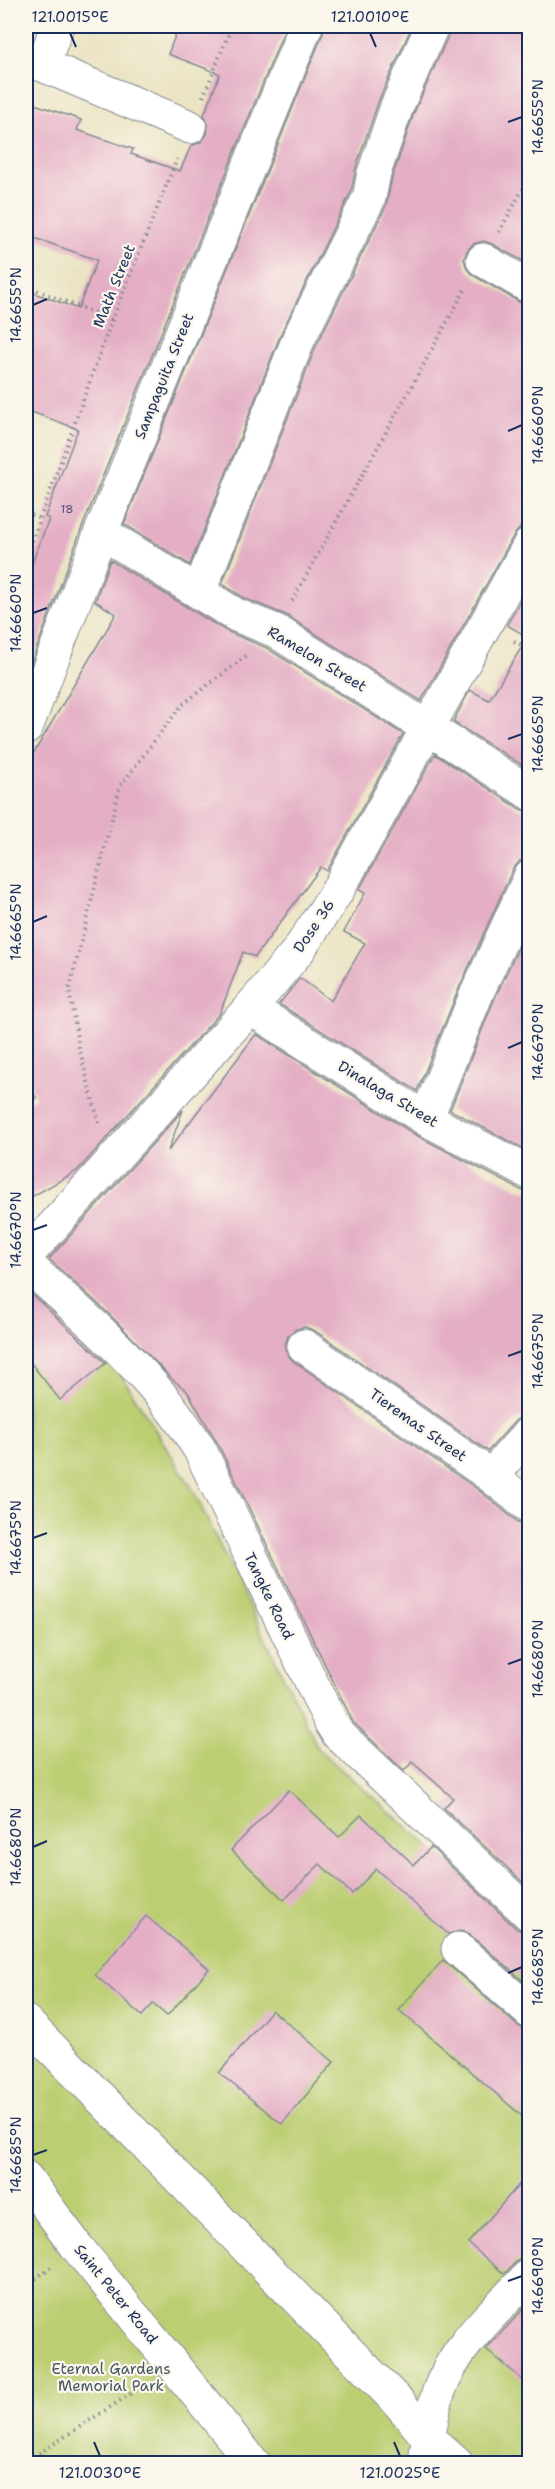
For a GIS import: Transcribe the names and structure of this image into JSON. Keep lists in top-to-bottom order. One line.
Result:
{"streets":{"street":["Sampaguita Street","Ramelon Street","Dose 36","Dinalaga Street","Tieremas Street","Tangke Road","Saint Peter Road"],"path":["Math Street"]},"crossings":[["Sampaguita Street","Ramelon Street"],["Ramelon Street","Dose 36"],["Dose 36","Dinalaga Street"]],"parks":["Eternal Gardens Memorial Park"],"house_numbers":["18"],"coordinates":["121.0015°E","121.0010°E","14.6655°N","14.6660°N","14.6665°N","14.6670°N","14.6675°N","14.6680°N","14.6685°N","14.6690°N","121.0030°E","121.0025°E"]}
